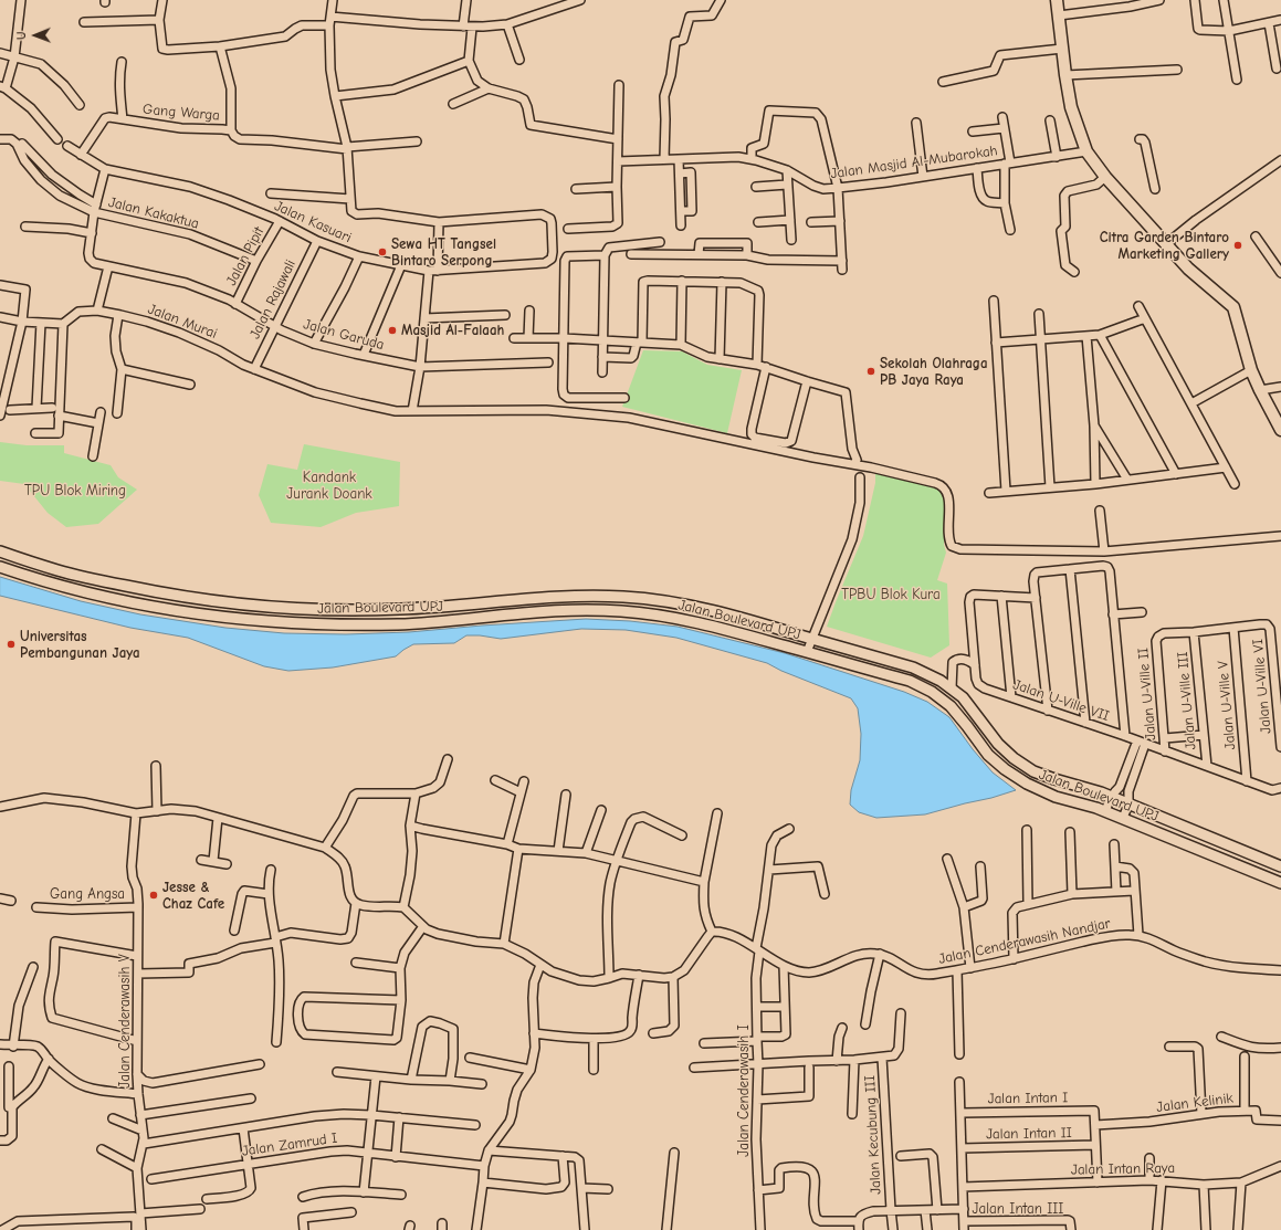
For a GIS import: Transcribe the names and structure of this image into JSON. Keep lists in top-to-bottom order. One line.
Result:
{"streets":{"street":["Gang Warga","Jalan Masjid Al-Mubarokah","Jalan Kakaktua","Jalan Kasuari","Jalan Pipit","Jalan Rajawali","Jalan Murai","Jalan Garuda","Jalan Boulevard UPJ","Jalan U-Ville VI","Jalan U-Ville II","Jalan U-Ville VII","Jalan U-Ville III","Jalan U-Ville V","Gang Angsa","Jalan Cenderawasih Nandjar","Jalan Cenderawasih V","Jalan Cenderawasih I","Jalan Intan I","Jalan Kelinik","Jalan Intan II","Jalan Kecubung III","Jalan Zamrud I","Jalan Intan Raya","Jalan Intan III"]},"crossings":[["Gang Warga","Jalan Kasuari"],["Jalan Kakaktua","Jalan Pipit"],["Jalan Kasuari","Jalan Pipit"],["Jalan Kasuari","Jalan Rajawali"],["Jalan Pipit","Jalan Garuda"],["Jalan Rajawali","Jalan Murai"],["Jalan Rajawali","Jalan Garuda"],["Jalan U-Ville VI","Jalan U-Ville V"],["Jalan U-Ville II","Jalan U-Ville VII"],["Jalan U-Ville II","Jalan U-Ville III"],["Jalan U-Ville VII","Jalan U-Ville III"],["Jalan U-Ville VII","Jalan U-Ville V"],["Gang Angsa","Jalan Cenderawasih V"],["Jalan Cenderawasih Nandjar","Jalan Cenderawasih I"],["Jalan Intan I","Jalan Kelinik"]],"parks":["Kandank Jurank Doank","TPU Blok Miring","TPBU Blok Kura"],"places":["Citra Garden Bintaro Marketing Gallery","Sewa HT Tangsel Bintaro Serpong","Masjid Al-Falaah","Sekolah Olahraga PB Jaya Raya","Universitas Pembangunan Jaya","Jesse & Chaz Cafe"],"north":"left"}
